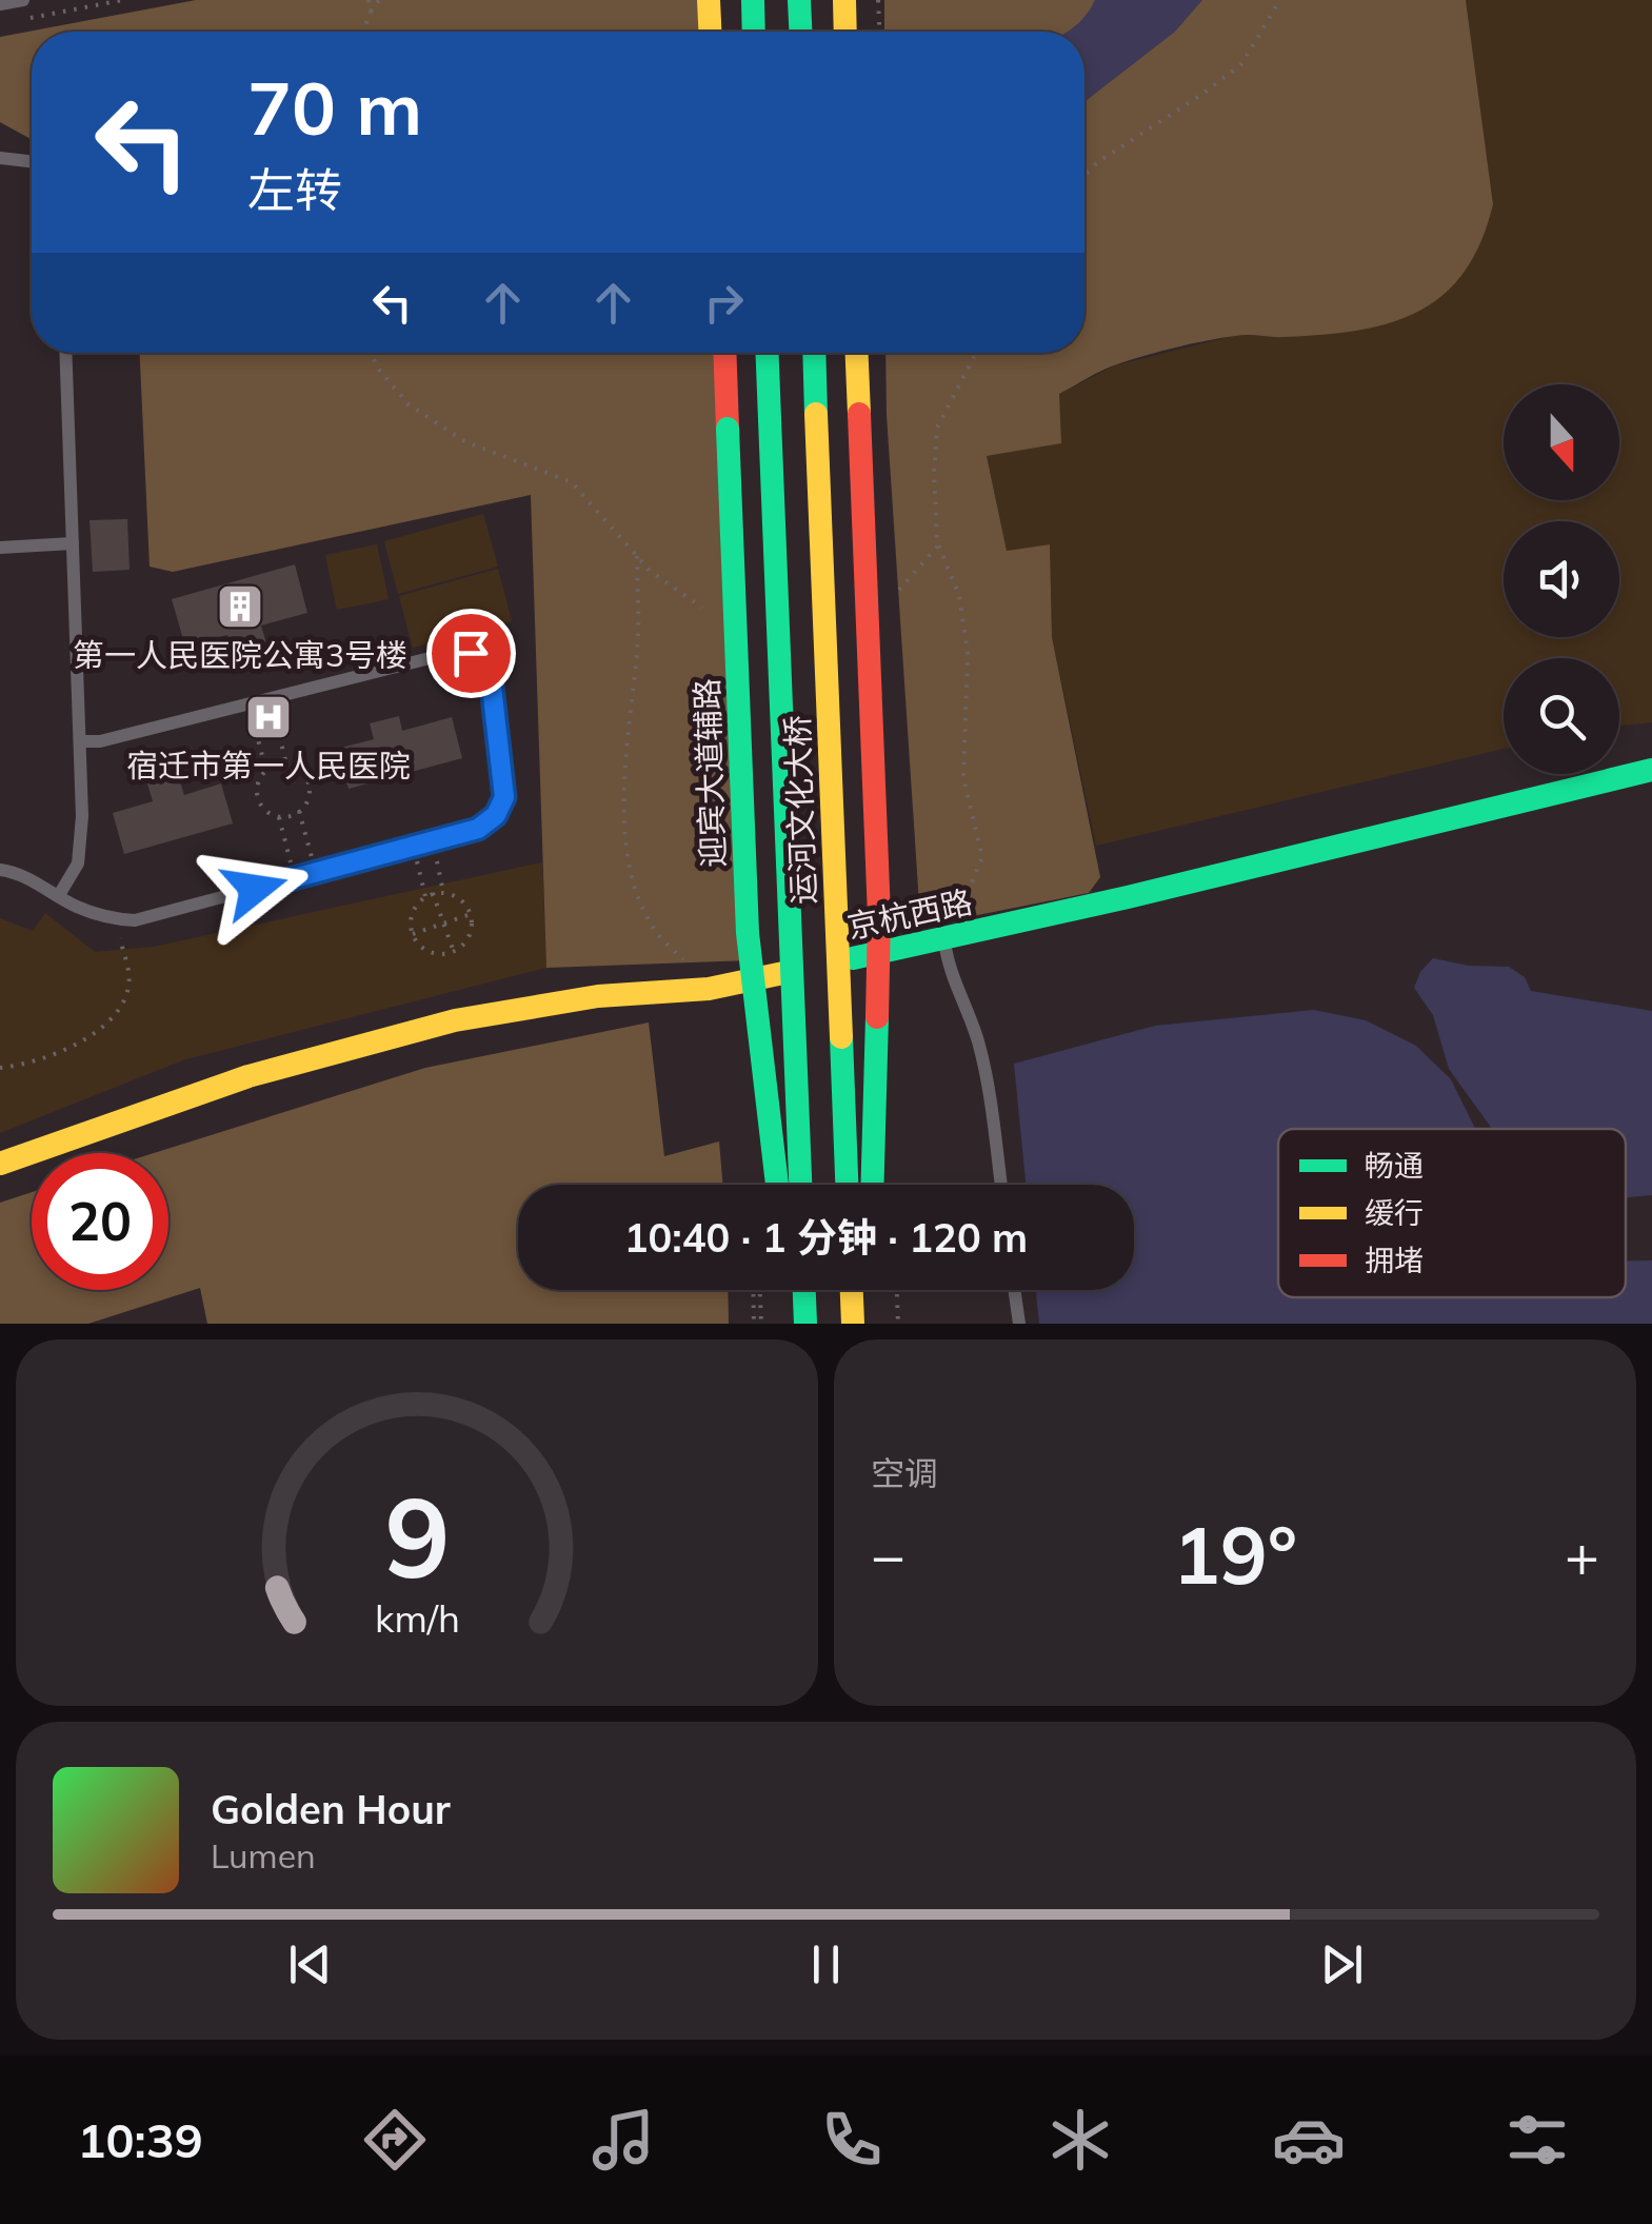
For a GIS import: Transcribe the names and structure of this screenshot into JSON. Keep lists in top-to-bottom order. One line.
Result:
{"streets":{"main road":["迎宾大道辅路","运河文化大桥","京杭西路"]},"places":{"building":["第一人民医院公寓3号楼"],"hospital":["宿迁市第一人民医院"]},"legend":["畅通","缓行","拥堵"],"north":"bottom","page":{"turn":["70 m","左转"],"limit":"20","trip":"10:40 · 1 分钟 · 120 m","tile":"空调","heat":["−","19°","+"],"song":["Golden Hour","Lumen"],"tabs":"10:39","gauge":["9","km/h"]}}
